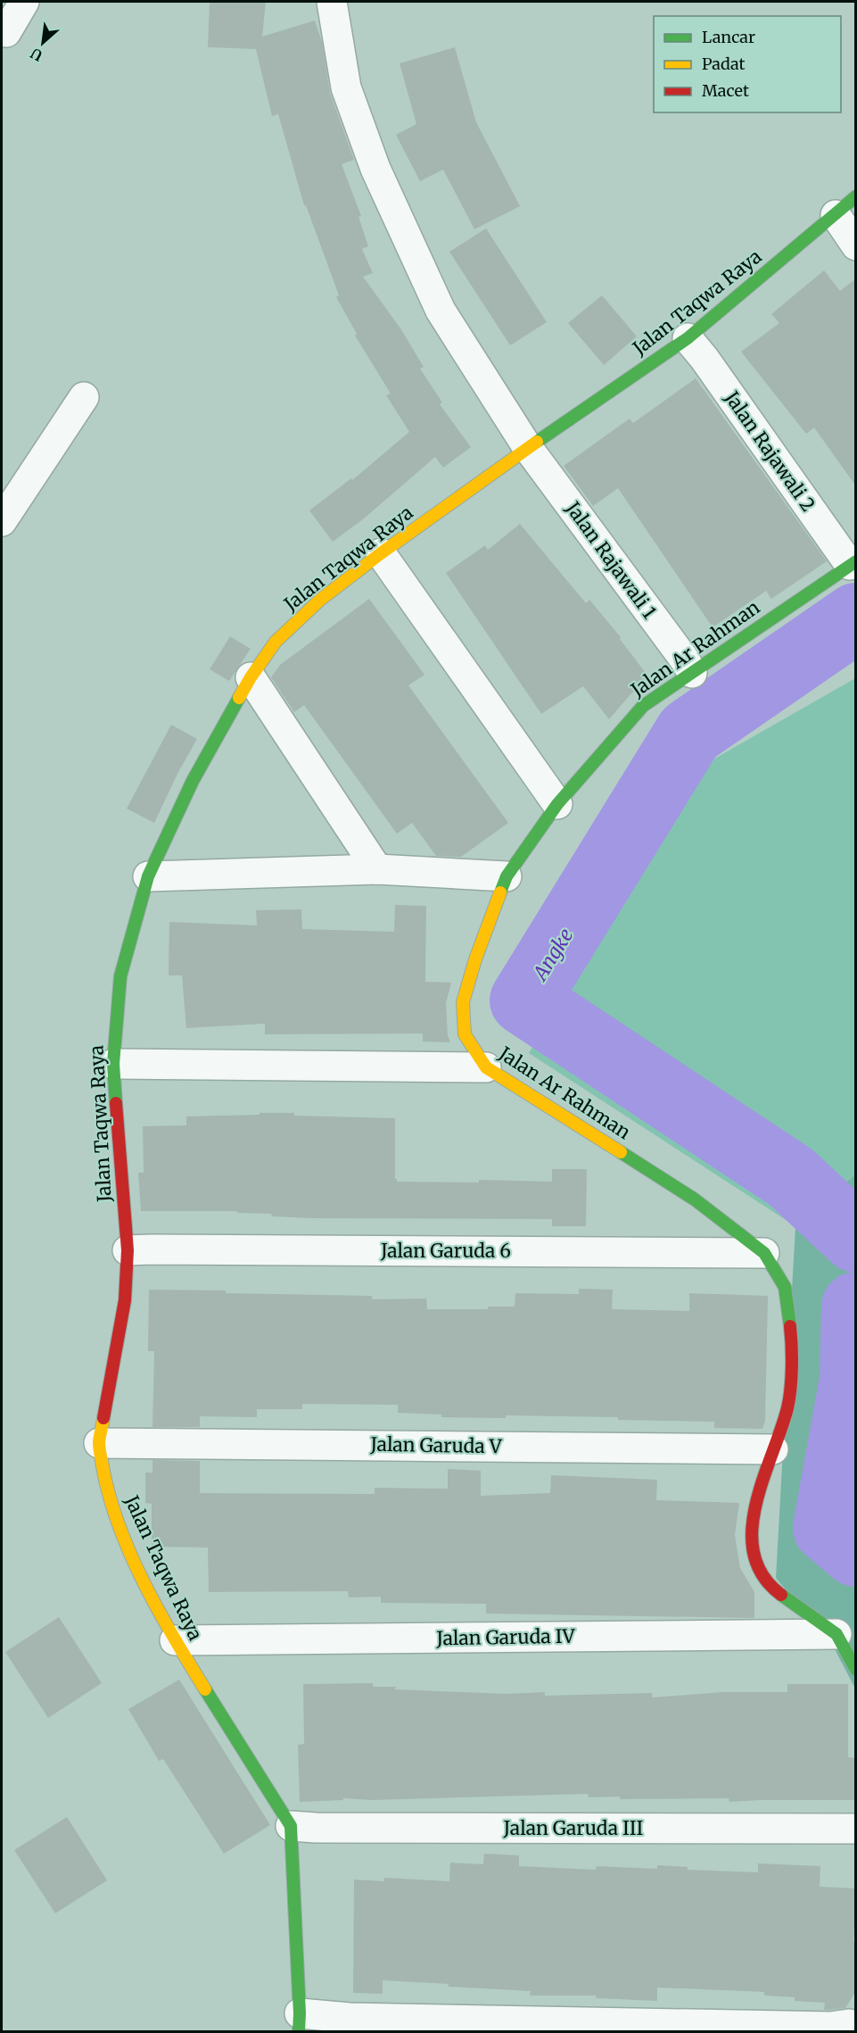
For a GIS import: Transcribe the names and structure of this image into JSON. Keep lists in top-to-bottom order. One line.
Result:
{"streets":{"street":["Jalan Taqwa Raya","Jalan Rajawali 2","Jalan Rajawali 1","Jalan Ar Rahman","Jalan Garuda 6","Jalan Garuda V","Jalan Garuda IV","Jalan Garuda III"]},"crossings":[["Jalan Taqwa Raya","Jalan Rajawali 2"],["Jalan Taqwa Raya","Jalan Rajawali 1"],["Jalan Taqwa Raya","Jalan Garuda 6"],["Jalan Taqwa Raya","Jalan Garuda V"],["Jalan Taqwa Raya","Jalan Garuda IV"],["Jalan Taqwa Raya","Jalan Garuda III"],["Jalan Rajawali 2","Jalan Ar Rahman"],["Jalan Rajawali 1","Jalan Ar Rahman"],["Jalan Ar Rahman","Jalan Garuda 6"],["Jalan Ar Rahman","Jalan Garuda V"],["Jalan Ar Rahman","Jalan Garuda IV"]],"water":["Angke"],"legend":["Lancar","Padat","Macet"],"north":"bottom left"}
